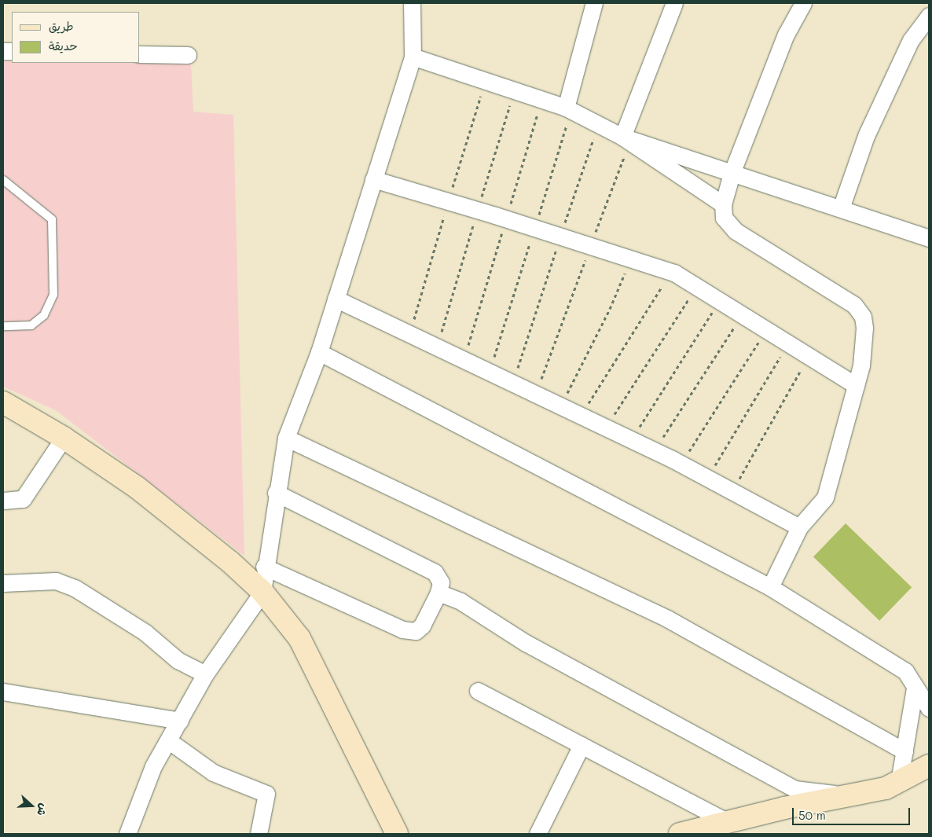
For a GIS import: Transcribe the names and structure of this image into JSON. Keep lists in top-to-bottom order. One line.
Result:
{"legend":["طريق","حديقة"],"scale_bar":"50 m","north":"right"}
